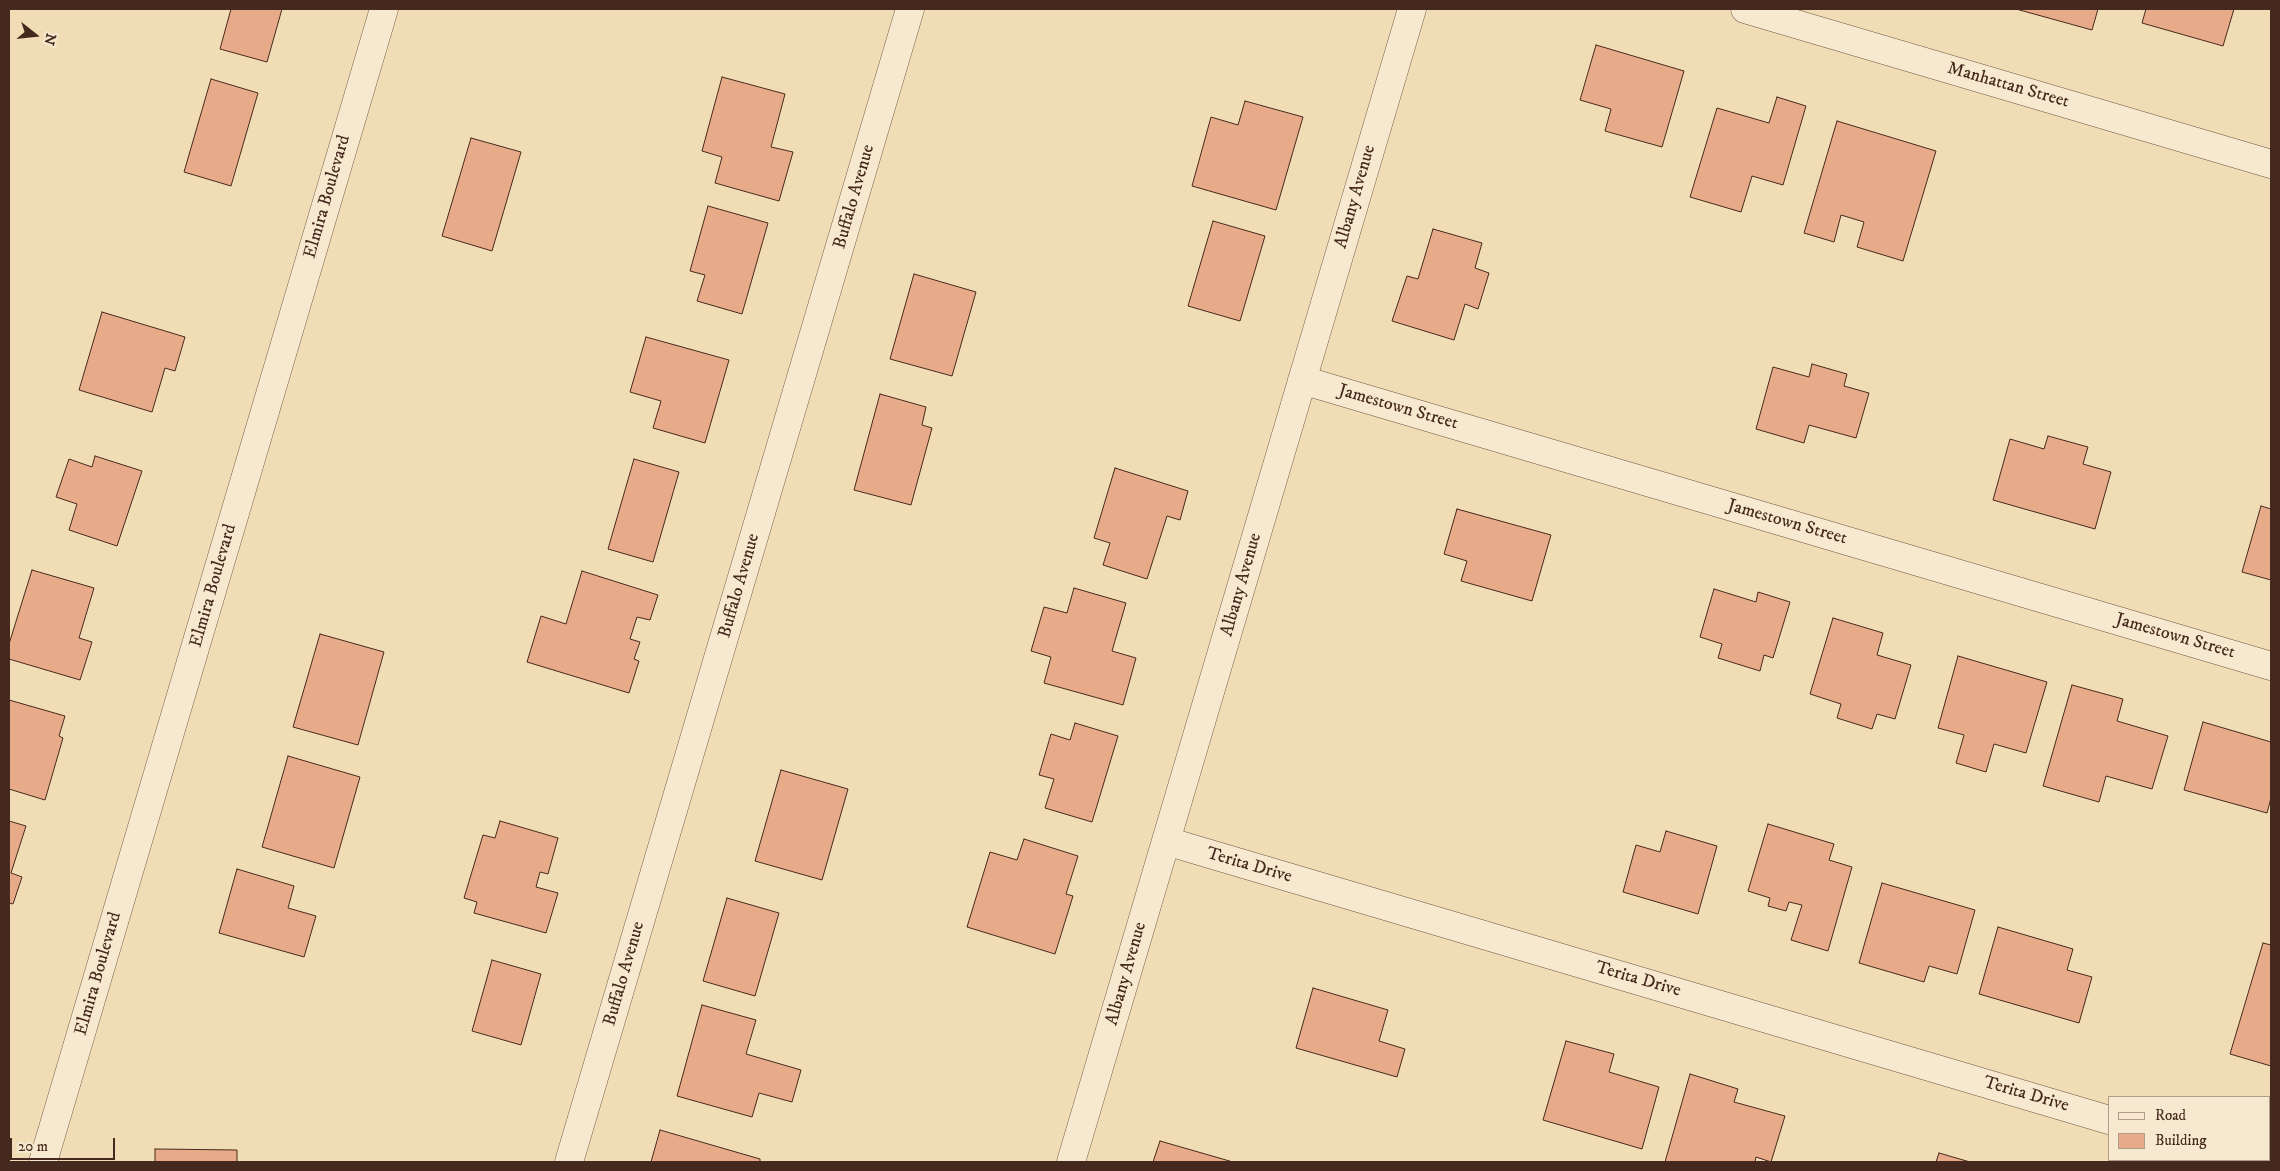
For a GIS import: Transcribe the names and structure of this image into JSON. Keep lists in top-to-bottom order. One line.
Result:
{"streets":{"street":["Manhattan Street","Elmira Boulevard","Buffalo Avenue","Albany Avenue","Jamestown Street","Terita Drive"]},"crossings":[["Albany Avenue","Jamestown Street"],["Albany Avenue","Terita Drive"]],"legend":["Road","Building"],"scale_bar":"20 m","north":"right"}
